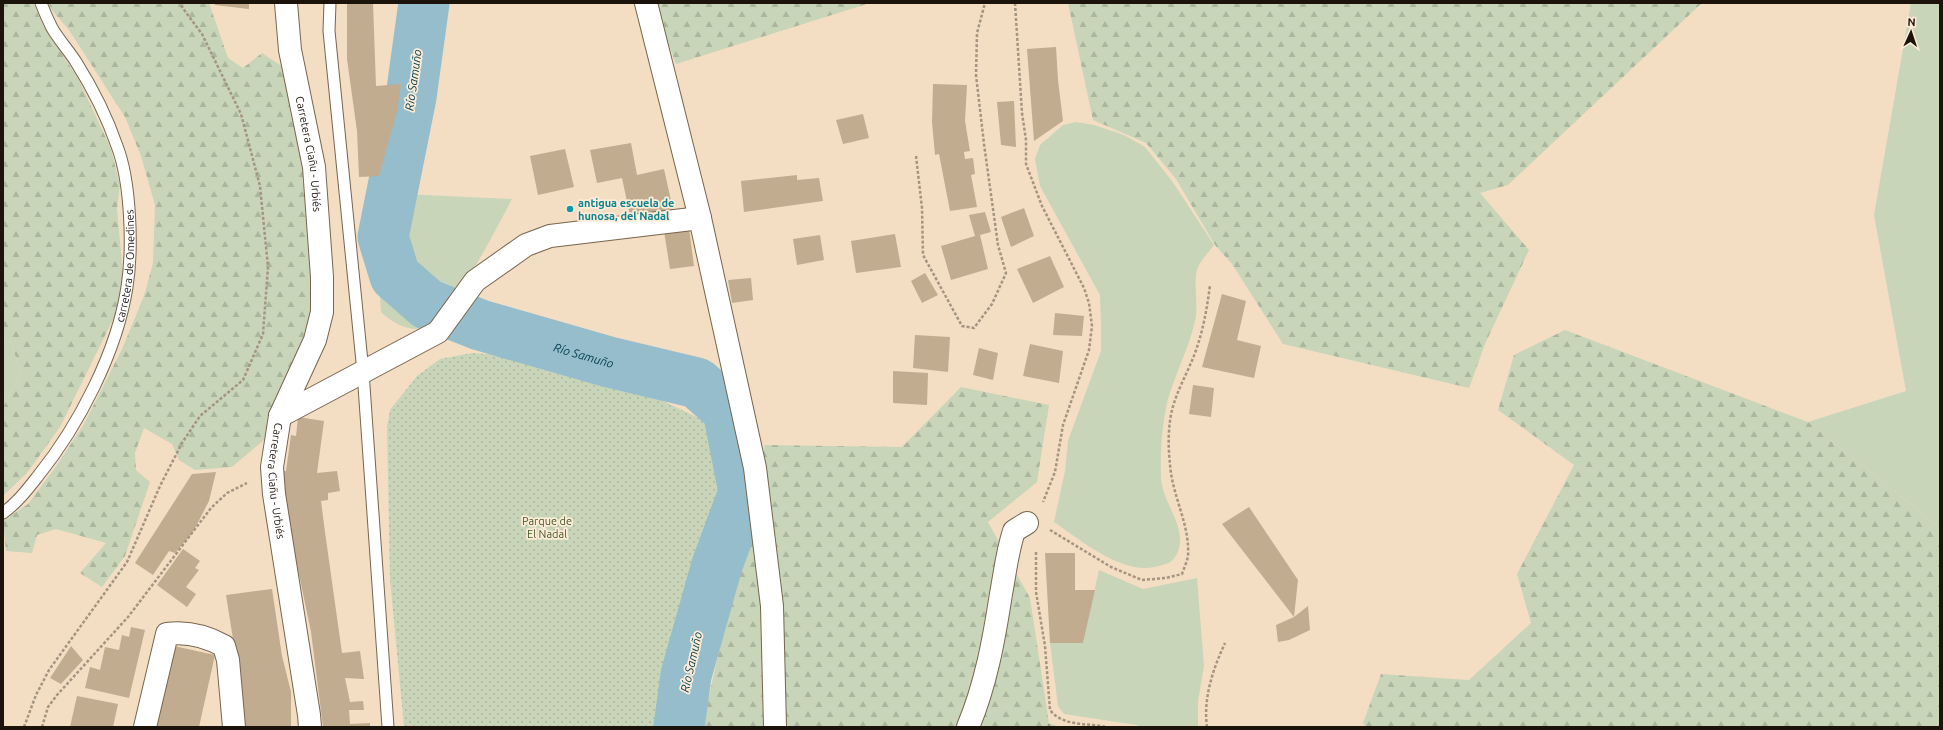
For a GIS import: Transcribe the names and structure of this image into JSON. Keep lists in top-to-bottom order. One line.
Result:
{"streets":{"street":["Carretera Ciañu - Urbiés"],"lane":["carretera de Omedines"]},"water":["Río Samuño"],"parks":["Parque de El Nadal"],"places":["antigua escuela de hunosa, del Nadal"],"north":"top"}
